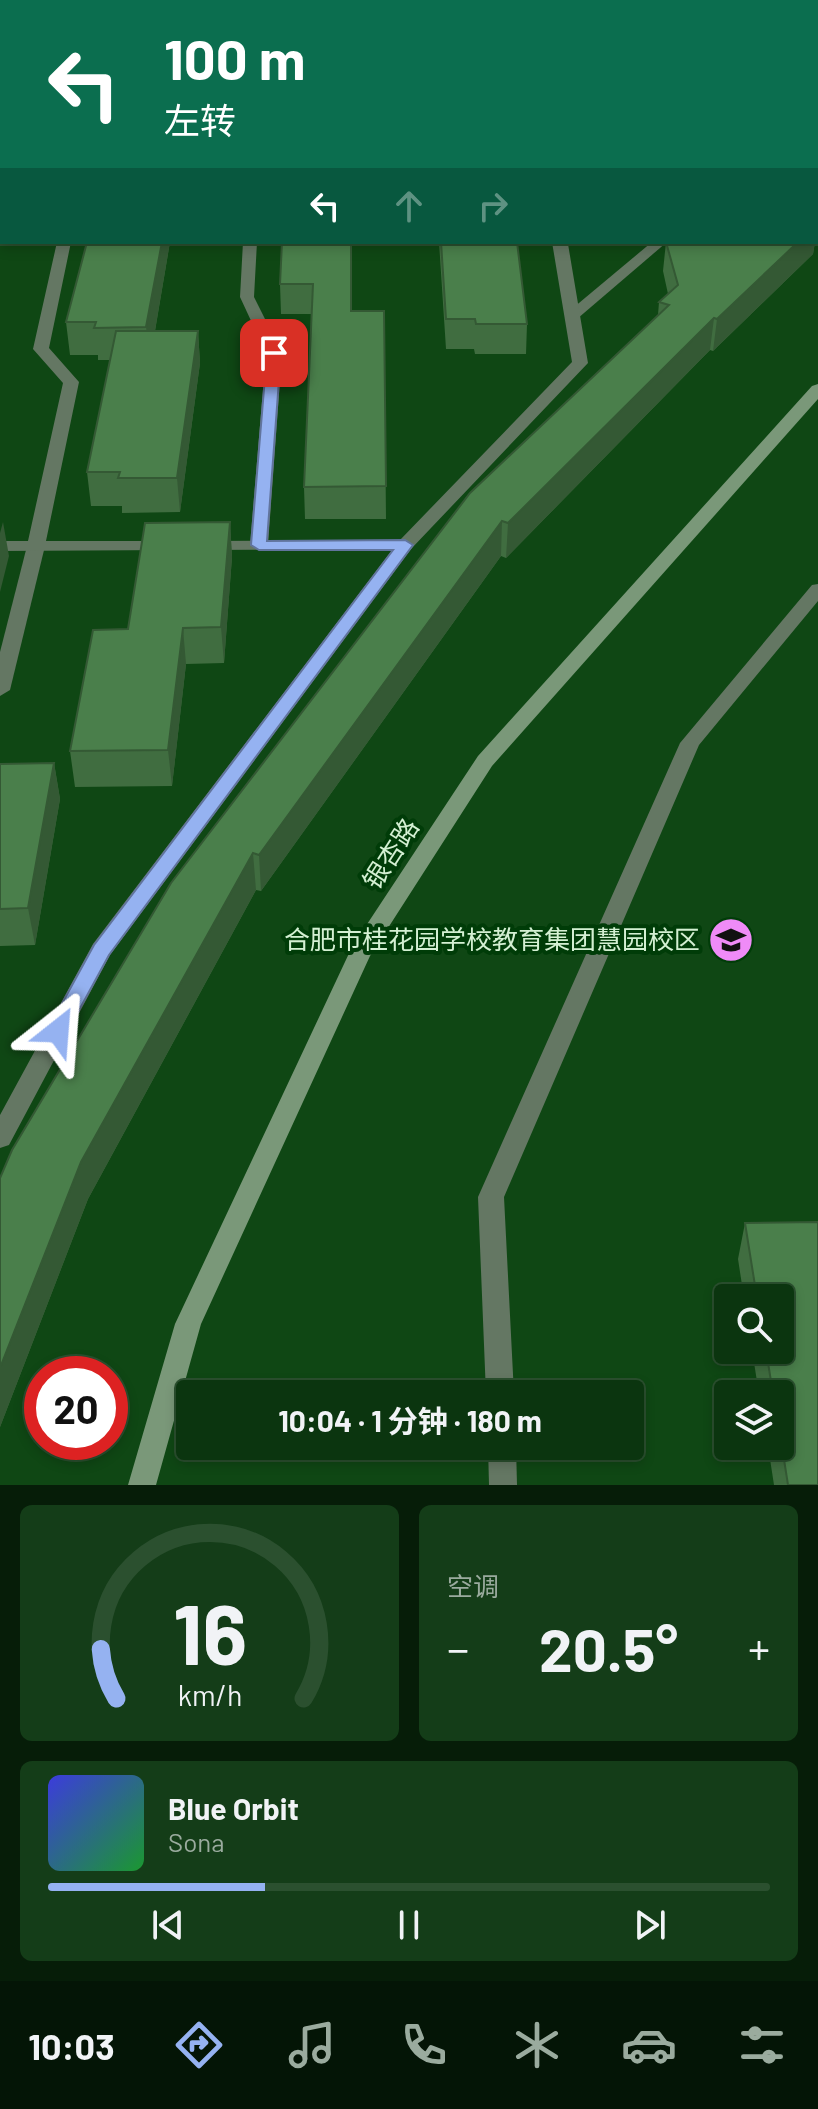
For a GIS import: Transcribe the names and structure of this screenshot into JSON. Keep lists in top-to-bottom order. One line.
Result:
{"streets":{"street":["银杏路"]},"places":{"school or university":["合肥市桂花园学校教育集团慧园校区"]},"page":{"turn":["100 m","左转"],"limit":"20","trip":"10:04 · 1 分钟 · 180 m","tile":"空调","heat":["−","20.5°","+"],"song":["Blue Orbit","Sona"],"tabs":"10:03","gauge":["16","km/h"]}}
